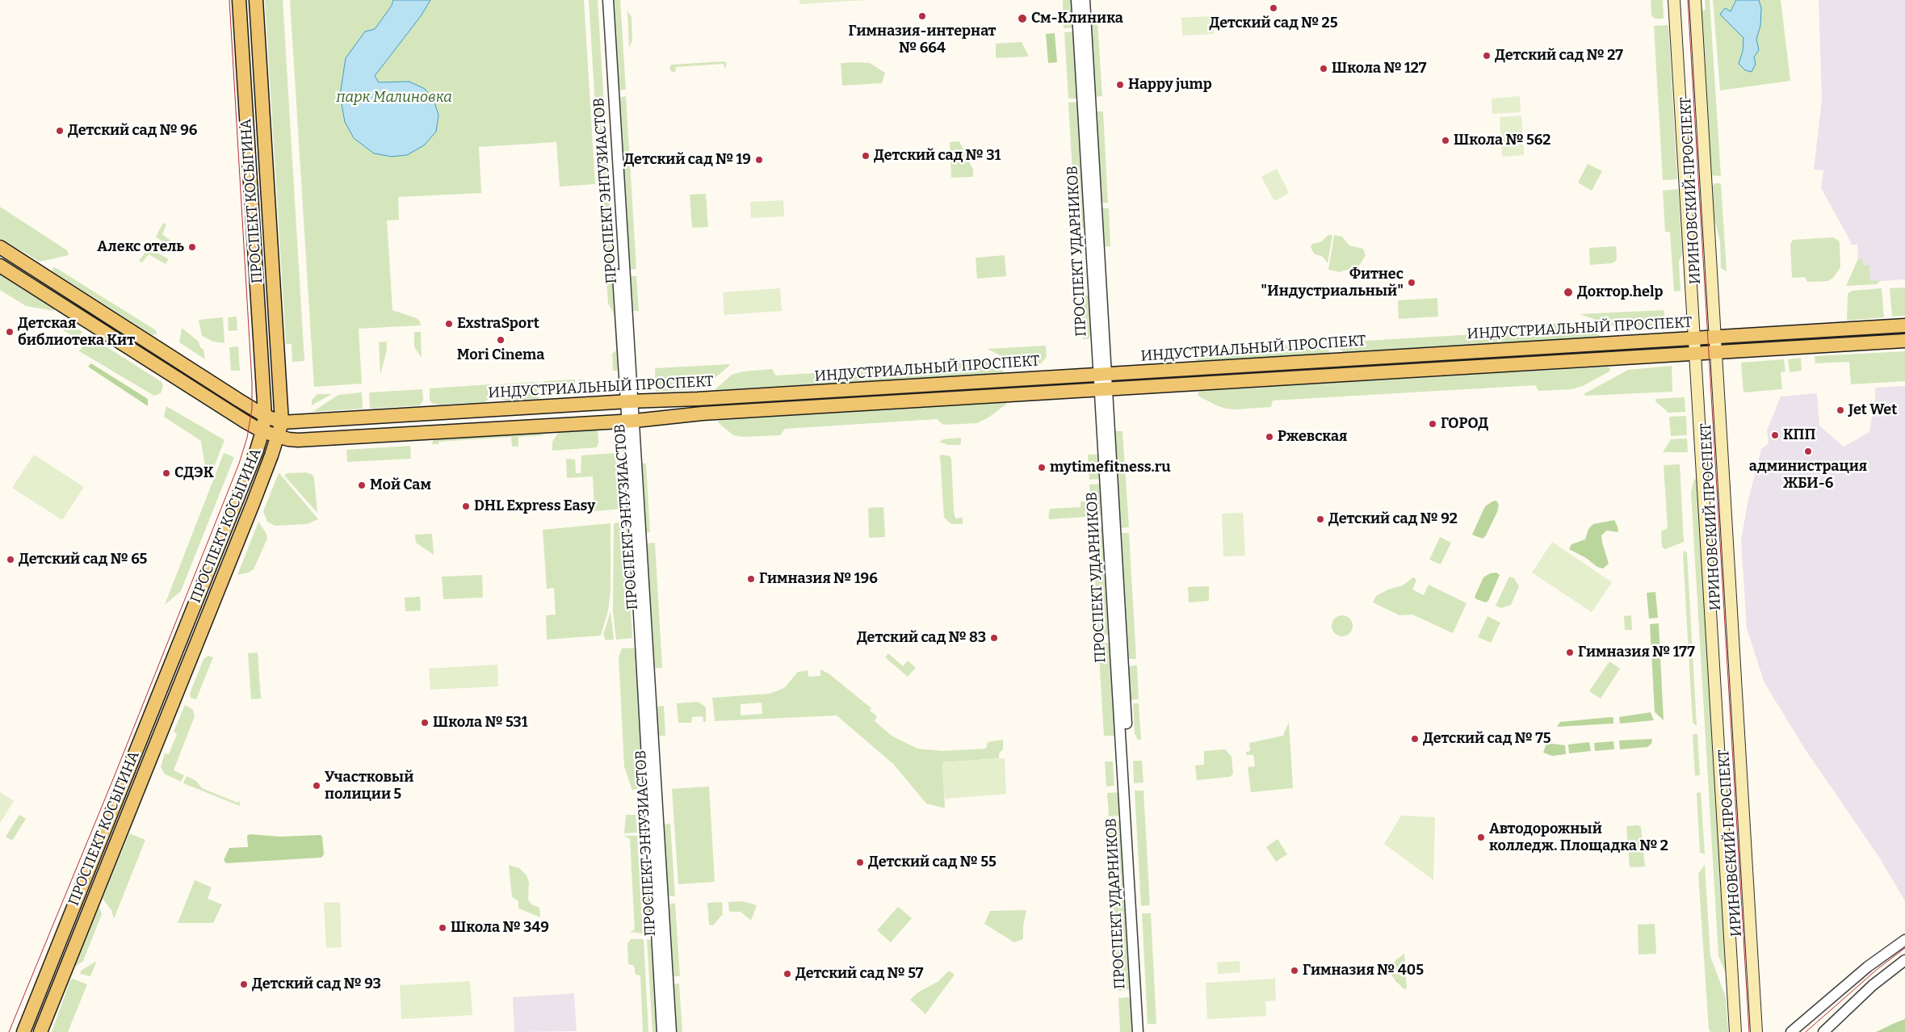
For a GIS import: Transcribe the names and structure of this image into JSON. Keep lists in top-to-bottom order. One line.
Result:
{"streets":{"main road":["ИРИНОВСКИЙ ПРОСПЕКТ","ПРОСПЕКТ КОСЫГИНА","ИНДУСТРИАЛЬНЫЙ ПРОСПЕКТ"],"street":["ПРОСПЕКТ ЭНТУЗИАСТОВ","ПРОСПЕКТ УДАРНИКОВ"]},"crossings":[["ПРОСПЕКТ ЭНТУЗИАСТОВ","ИНДУСТРИАЛЬНЫЙ ПРОСПЕКТ"],["ИРИНОВСКИЙ ПРОСПЕКТ","ИНДУСТРИАЛЬНЫЙ ПРОСПЕКТ"],["ПРОСПЕКТ КОСЫГИНА","ИНДУСТРИАЛЬНЫЙ ПРОСПЕКТ"],["ПРОСПЕКТ УДАРНИКОВ","ИНДУСТРИАЛЬНЫЙ ПРОСПЕКТ"]],"parks":["парк Малиновка"],"places":["Детский сад № 25","Гимназия-интернат № 664","См-Клиника","Детский сад № 27","Школа № 127","Happy jump","Детский сад № 96","Школа № 562","Детский сад № 31","Детский сад № 19","Алекс отель","Фитнес \"Индустриальный\"","Доктор.help","ExstraSport","Детская библиотека Кит","Mori Cinema","Jet Wet","ГОРОД","КПП","Ржевская","администрация ЖБИ-6","mytimefitness.ru","СДЭК","Мой Сам","DHL Express Easy","Детский сад № 92","Детский сад № 65","Гимназия № 196","Детский сад № 83","Гимназия № 177","Школа № 531","Детский сад № 75","Участковый полиции 5","Автодорожный колледж. Площадка № 2","Детский сад № 55","Школа № 349","Гимназия № 405","Детский сад № 57","Детский сад № 93"]}
